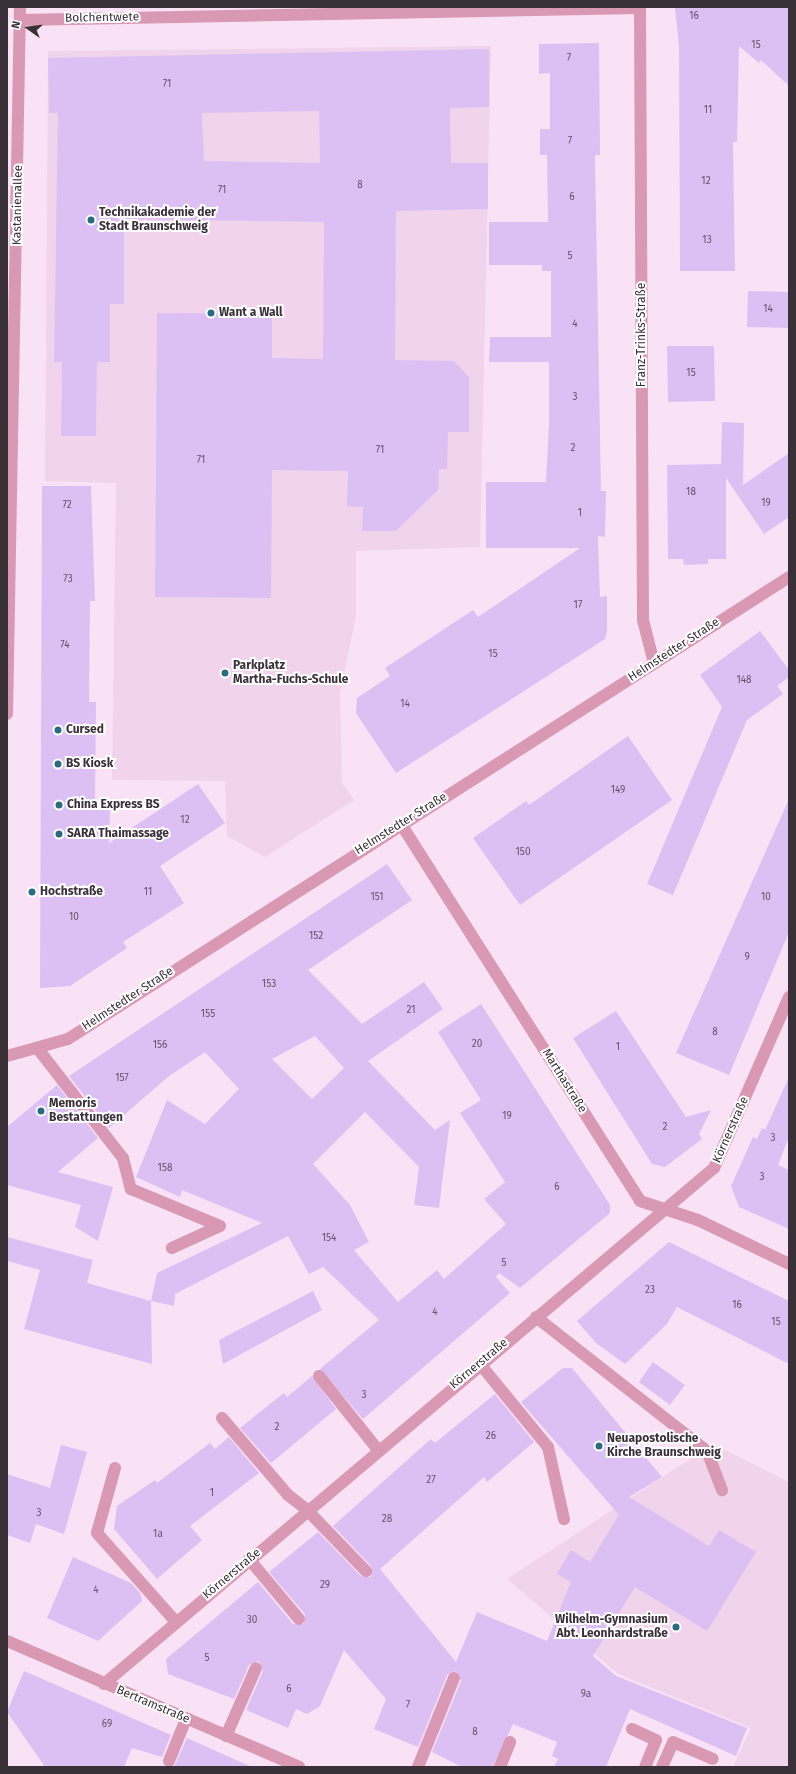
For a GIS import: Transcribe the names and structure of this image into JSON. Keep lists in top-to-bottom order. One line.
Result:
{"streets":{"street":["Bolchentwete","Kastanienallee","Franz-Trinks-Straße","Helmstedter Straße","Marthastraße","Körnerstraße","Bertramstraße"]},"crossings":[["Bolchentwete","Kastanienallee"],["Bolchentwete","Franz-Trinks-Straße"],["Franz-Trinks-Straße","Helmstedter Straße"],["Helmstedter Straße","Marthastraße"],["Marthastraße","Körnerstraße"],["Körnerstraße","Bertramstraße"]],"places":["Technikakademie der Stadt Braunschweig","Want a Wall","Parkplatz Martha-Fuchs-Schule","Cursed","BS Kiosk","China Express BS","SARA Thaimassage","Hochstraße","Memoris Bestattungen","Neuapostolische Kirche Braunschweig","Wilhelm-Gymnasium Abt. Leonhardstraße"],"house_numbers":["16","15","7","71","11","7","12","8","71","6","13","5","14","4","15","3","2","71","71","18","19","72","1","73","17","74","15","148","14","149","12","150","11","151","10","10","152","9","153","21","155","8","20","156","1","157","19","2","3","158","3","6","154","5","23","16","4","15","3","2","26","27","1","3","28","1a","29","4","30","5","6","9a","7","69","8"],"north":"left"}
